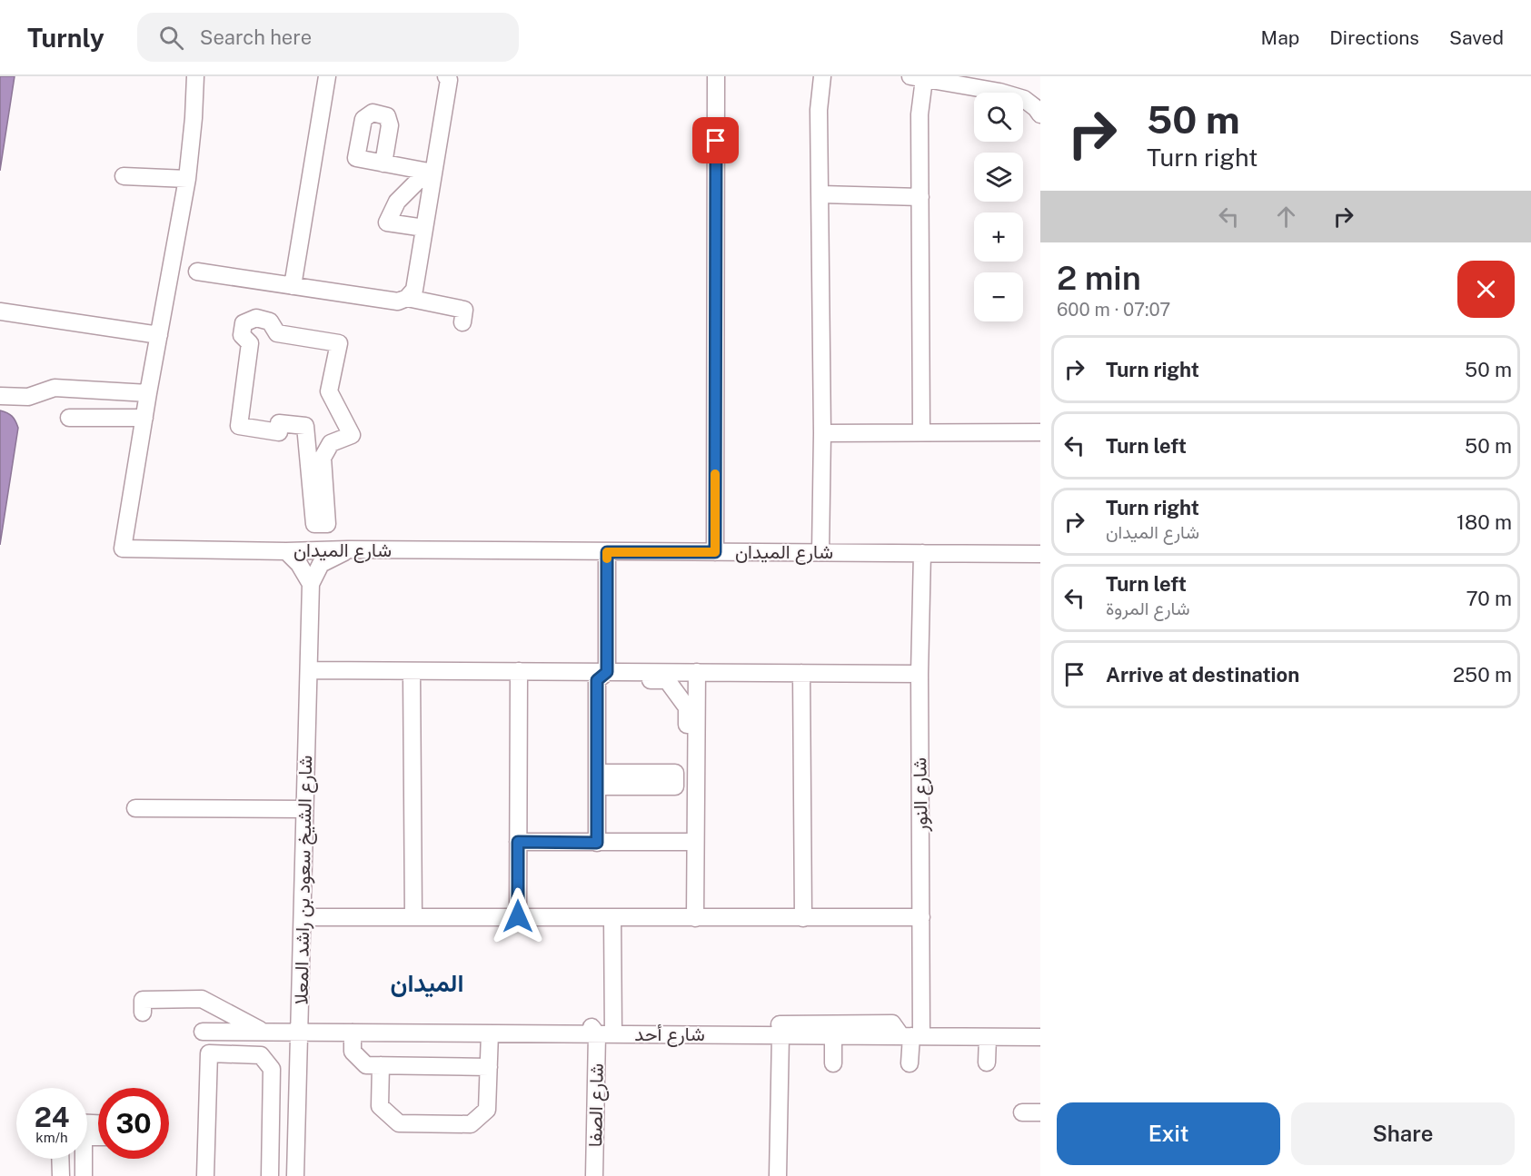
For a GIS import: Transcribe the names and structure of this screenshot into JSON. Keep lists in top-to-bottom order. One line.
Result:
{"streets":{"street":["شارع الميدان","شارع النور","شارع الشيخ سعود بن راشد المعلا","شارع أحد","شارع الصفا"]},"crossings":[["شارع الميدان","شارع النور"],["شارع النور","شارع أحد"],["شارع الشيخ سعود بن راشد المعلا","شارع أحد"],["شارع أحد","شارع الصفا"]],"districts":["الميدان"],"page":{"header":"Turnly","search":"Search here","nav":["Map","Directions","Saved"],"turn":["50 m","Turn right"],"map_buttons":["+","−"],"heading":["2 min","600 m · 07:07"],"list":[{"name":"Turn right","value":"50 m"},{"name":"Turn left","value":"50 m"},{"name":"Turn right","note":"شارع الميدان","value":"180 m"},{"name":"Turn left","note":"شارع المروة","value":"70 m"},{"name":"Arrive at destination","value":"250 m"}],"speed":"24 km/h","limit":"30","buttons":["Exit","Share"]}}
